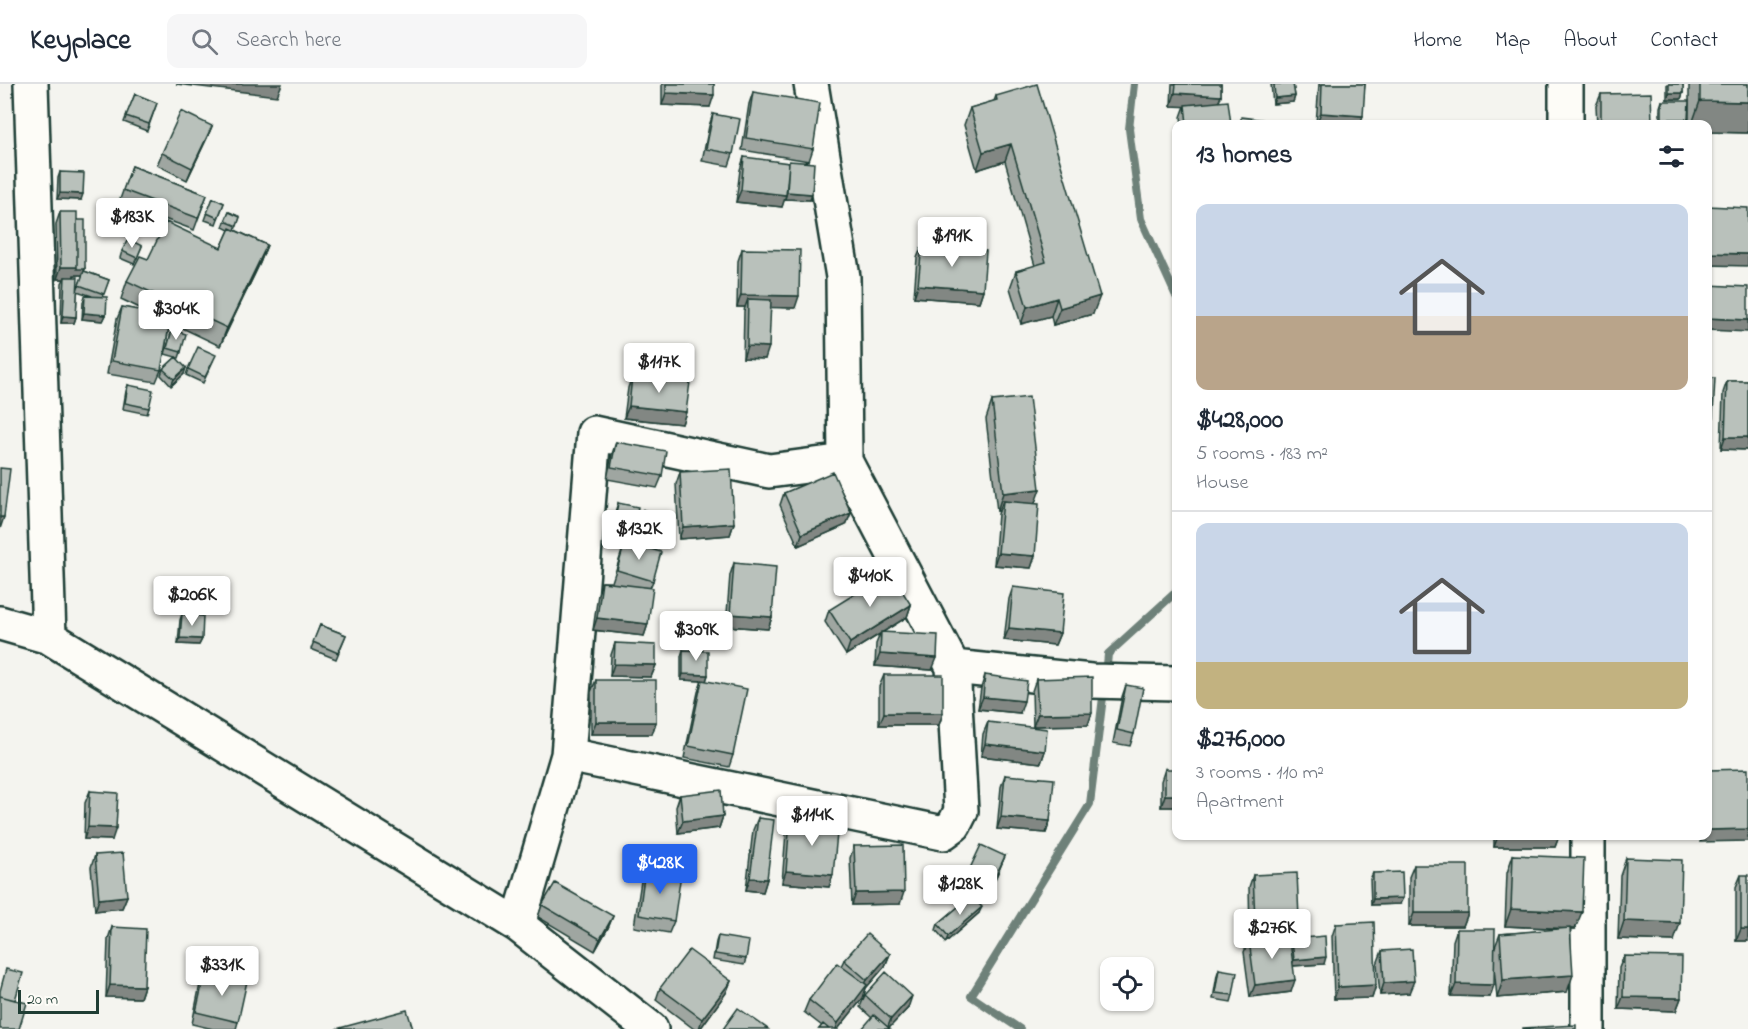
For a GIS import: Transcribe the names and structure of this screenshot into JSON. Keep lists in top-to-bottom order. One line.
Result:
{"scale_bar":"20 m","page":{"header":"Keyplace","search":"Search here","nav":["Home","Map","About","Contact"],"heading":"13 homes","list":[{"name":"$428,000","note":"5 rooms · 183 m² · House"},{"name":"$276,000","note":"3 rooms · 110 m² · Apartment"}],"price":["$183K","$191K","$304K","$117K","$132K","$410K","$206K","$309K","$114K","$428K","$128K","$276K","$331K"],"scale":"20 m"}}
